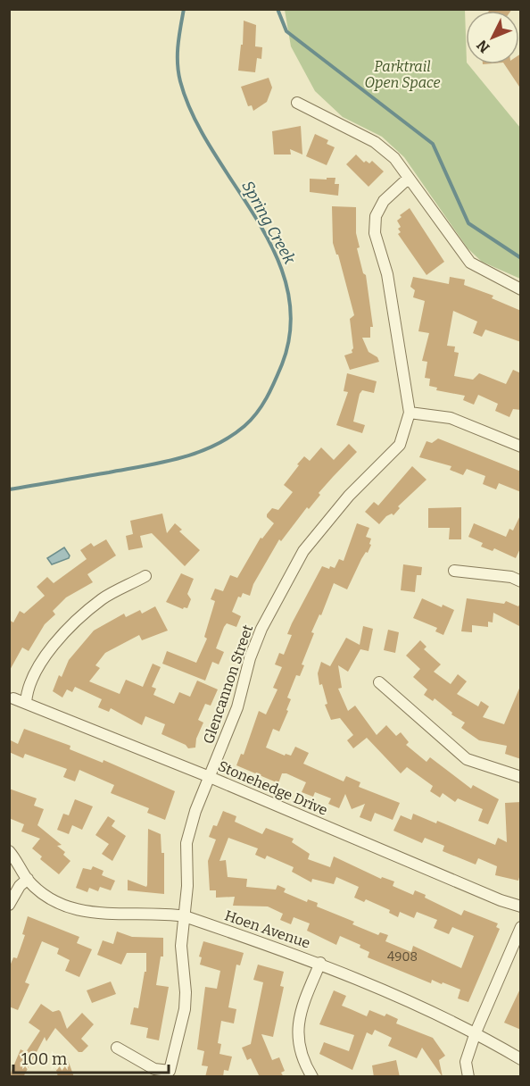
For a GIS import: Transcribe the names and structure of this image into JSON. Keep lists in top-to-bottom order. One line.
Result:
{"streets":{"street":["Glencannon Street","Stonehedge Drive","Hoen Avenue"]},"crossings":[["Glencannon Street","Stonehedge Drive"],["Glencannon Street","Hoen Avenue"]],"water":["Spring Creek"],"parks":["Parktrail Open Space"],"house_numbers":["4908"],"scale_bar":"100 m","north":"bottom left"}
